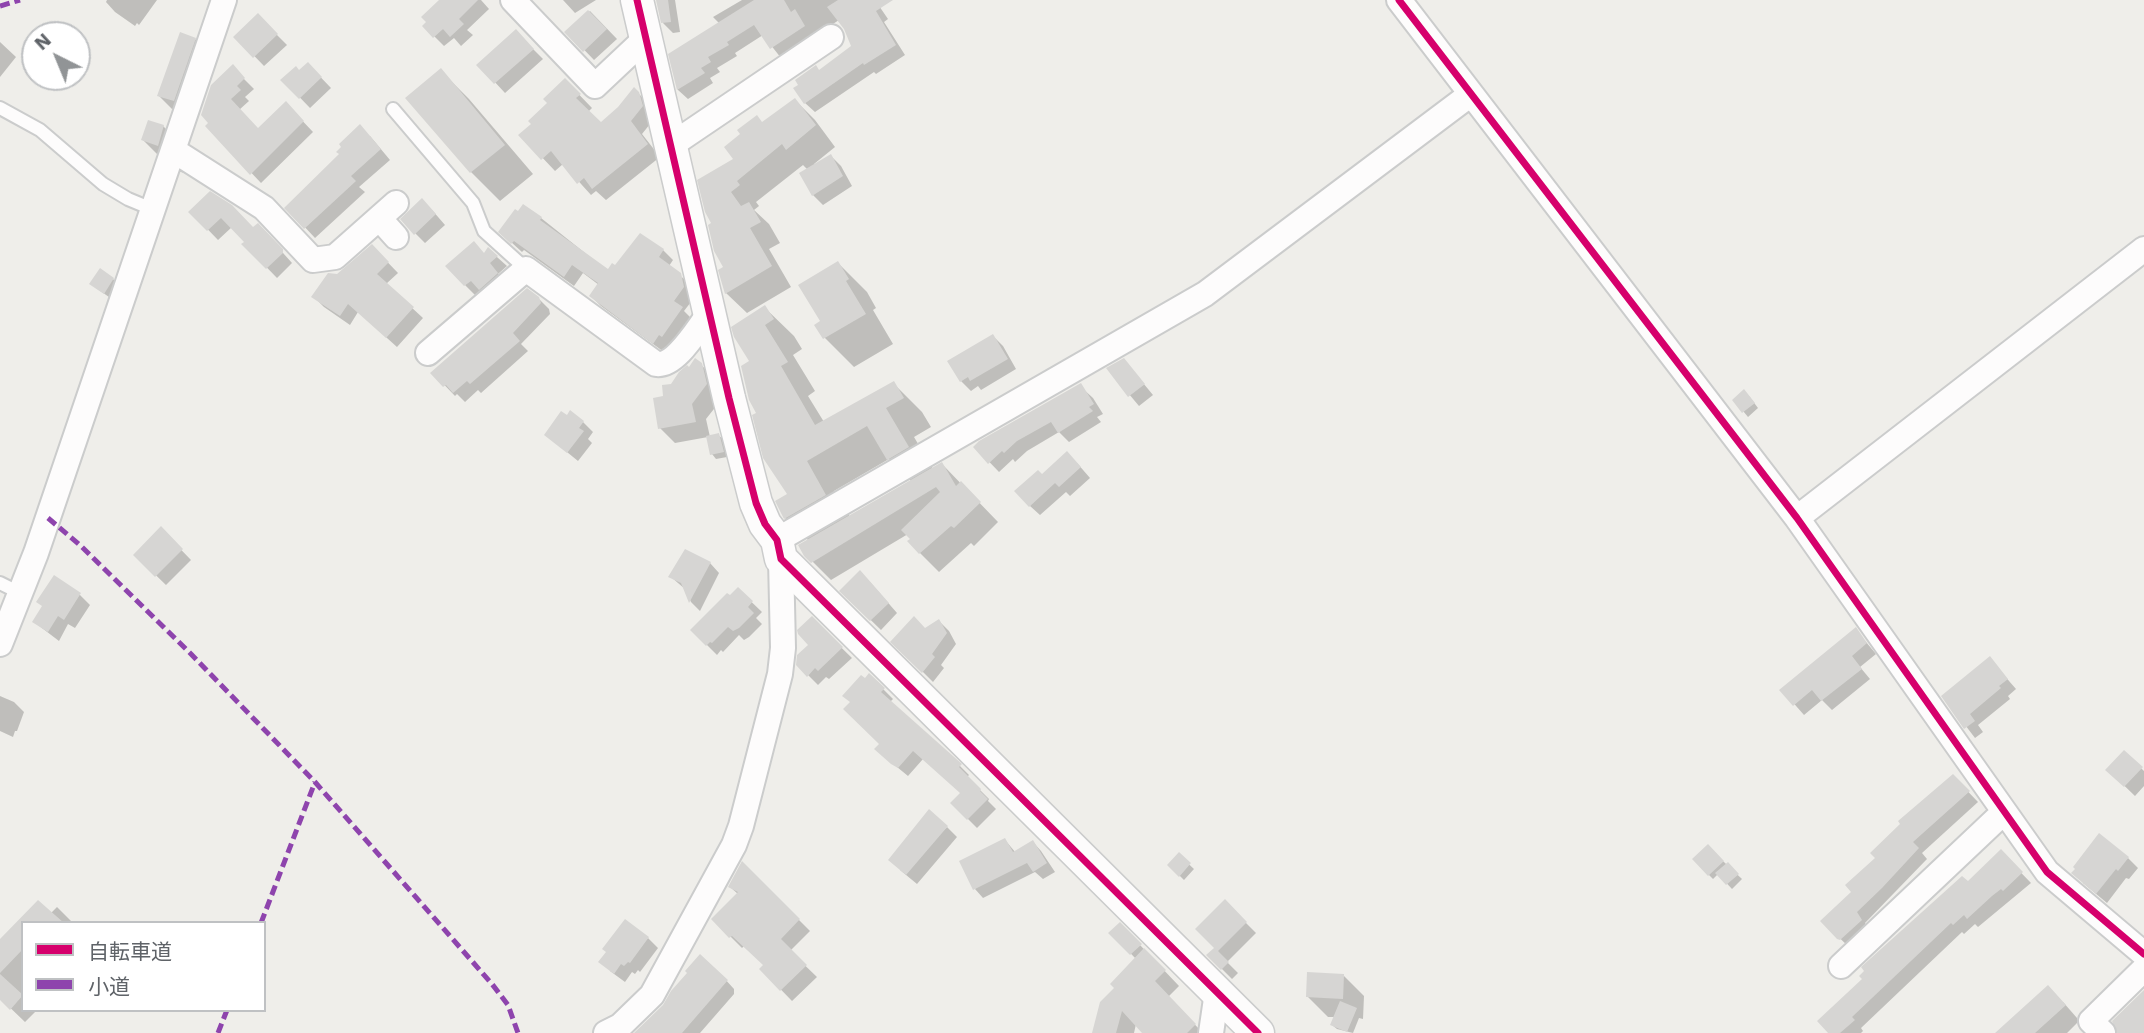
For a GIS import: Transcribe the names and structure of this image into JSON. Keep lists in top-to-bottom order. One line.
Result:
{"legend":["自転車道","小道"],"north":"top left"}
